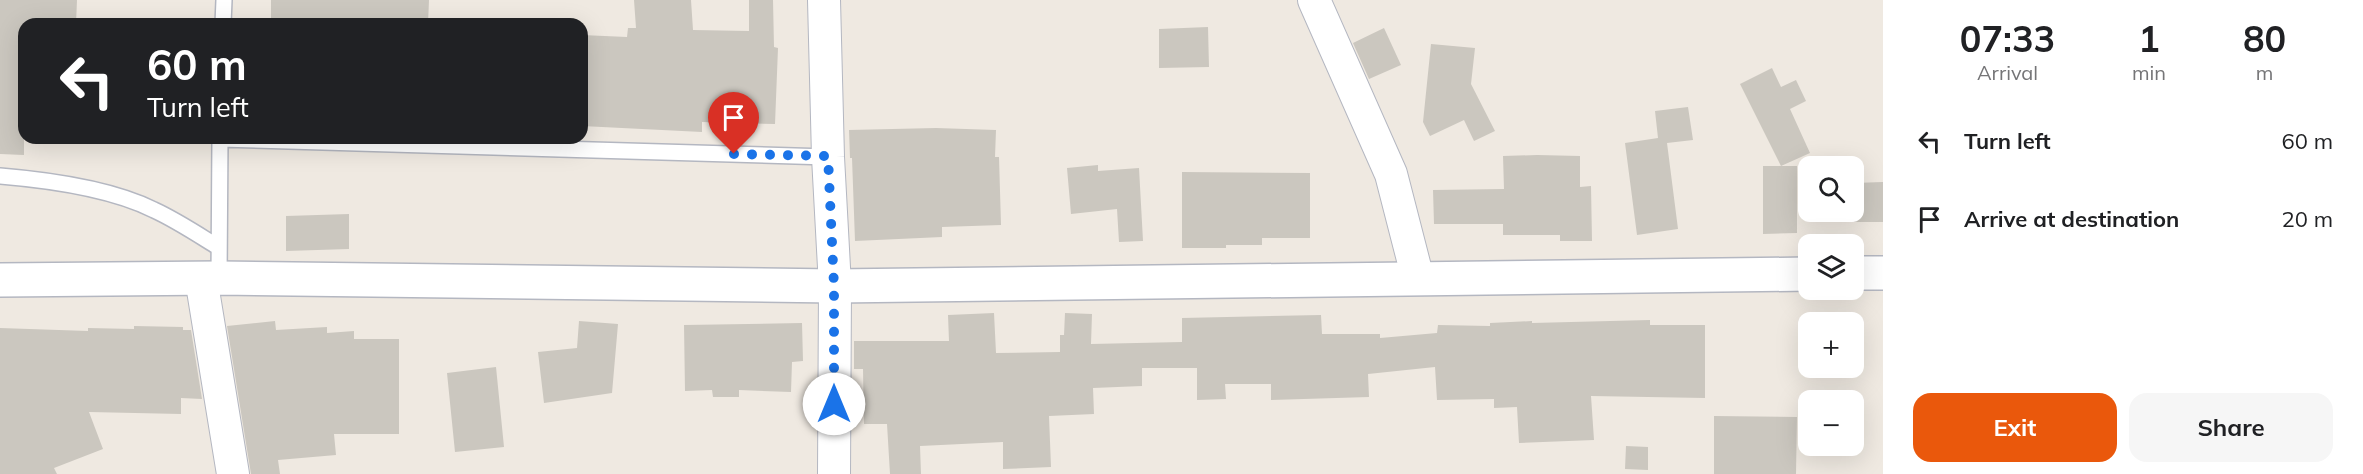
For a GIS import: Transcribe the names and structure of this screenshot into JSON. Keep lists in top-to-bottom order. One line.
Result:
{"page":{"eta":["07:33","Arrival","1","min","80","m"],"turn":["60 m","Turn left"],"list":[{"name":"Turn left","value":"60 m"},{"name":"Arrive at destination","value":"20 m"}],"map_buttons":["+","−"],"buttons":["Exit","Share"]}}
